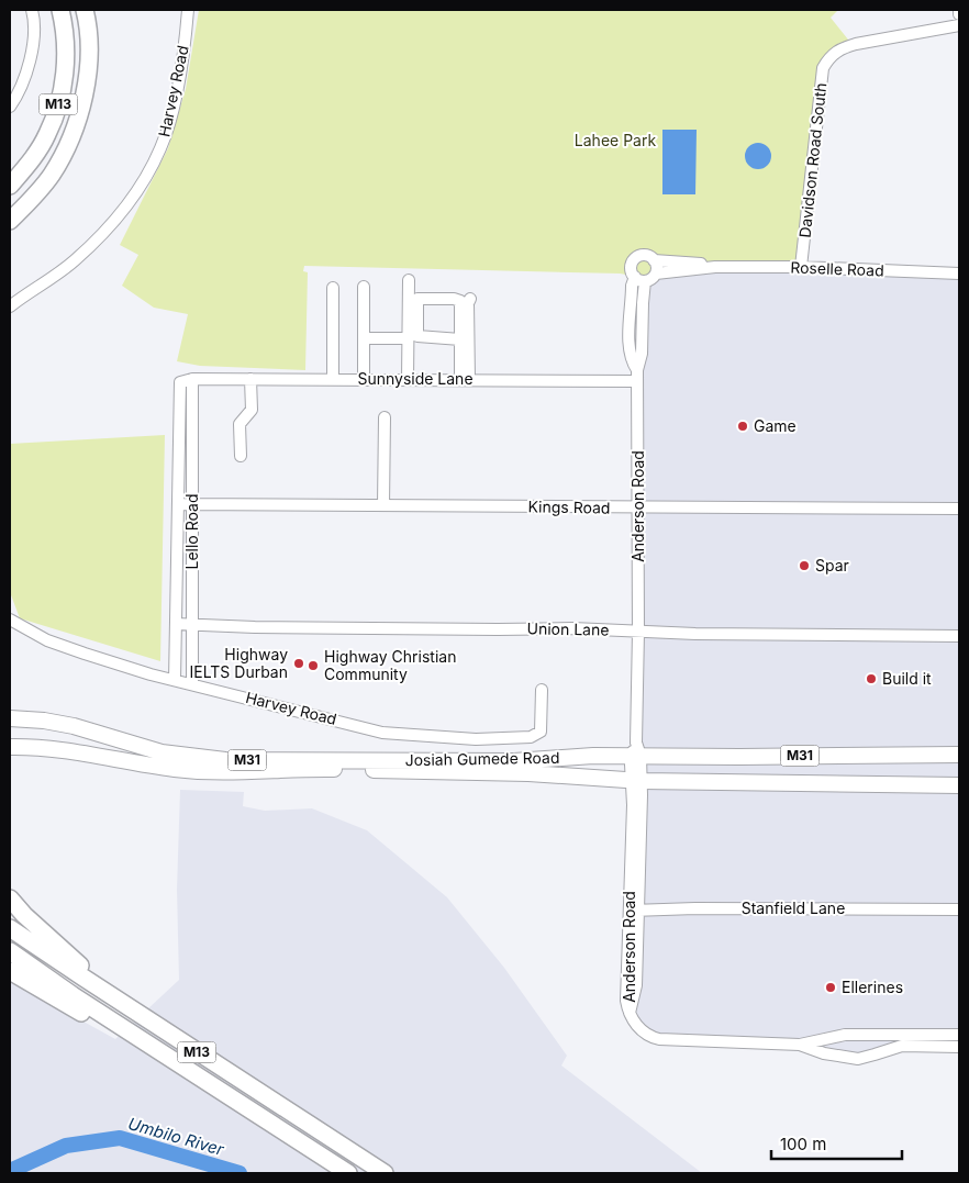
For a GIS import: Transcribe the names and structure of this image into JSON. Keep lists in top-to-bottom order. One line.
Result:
{"streets":{"highway":["M13"],"main road":["M31","Josiah Gumede Road"],"street":["Harvey Road","Davidson Road South","Roselle Road","Sunnyside Lane","Anderson Road","Kings Road","Lello Road","Union Lane","Stanfield Lane"]},"crossings":[["Harvey Road","Lello Road"],["Davidson Road South","Roselle Road"],["Roselle Road","Anderson Road"],["Sunnyside Lane","Anderson Road"],["Sunnyside Lane","Lello Road"],["Anderson Road","Kings Road"],["Anderson Road","Union Lane"],["Anderson Road","Josiah Gumede Road"],["Anderson Road","Stanfield Lane"],["Kings Road","Lello Road"],["Lello Road","Union Lane"]],"water":["Umbilo River"],"parks":["Lahee Park"],"places":["Game","Spar","Highway IELTS Durban","Highway Christian Community","Build it","Ellerines"],"scale_bar":"100 m"}
